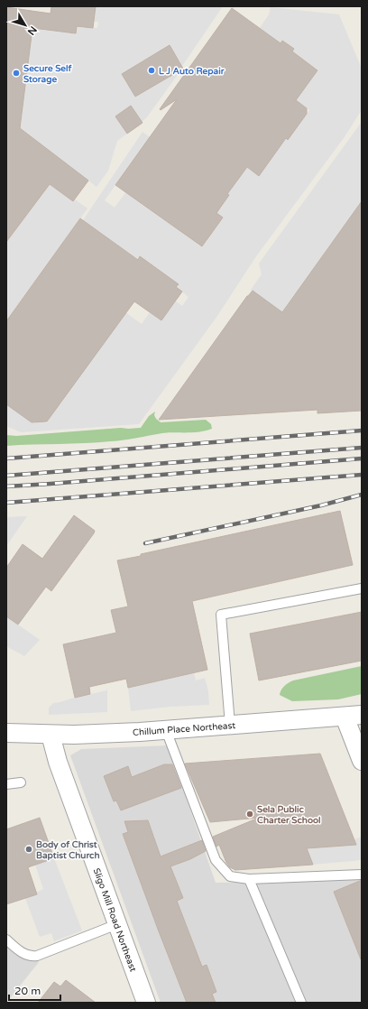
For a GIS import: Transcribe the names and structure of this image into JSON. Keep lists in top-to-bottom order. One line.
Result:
{"streets":{"street":["Chillum Place Northeast","Sligo Mill Road Northeast"]},"crossings":[["Chillum Place Northeast","Sligo Mill Road Northeast"]],"places":["L J Auto Repair","Secure Self Storage","Sela Public Charter School","Body of Christ Baptist Church"],"scale_bar":"20 m","north":"bottom right"}
